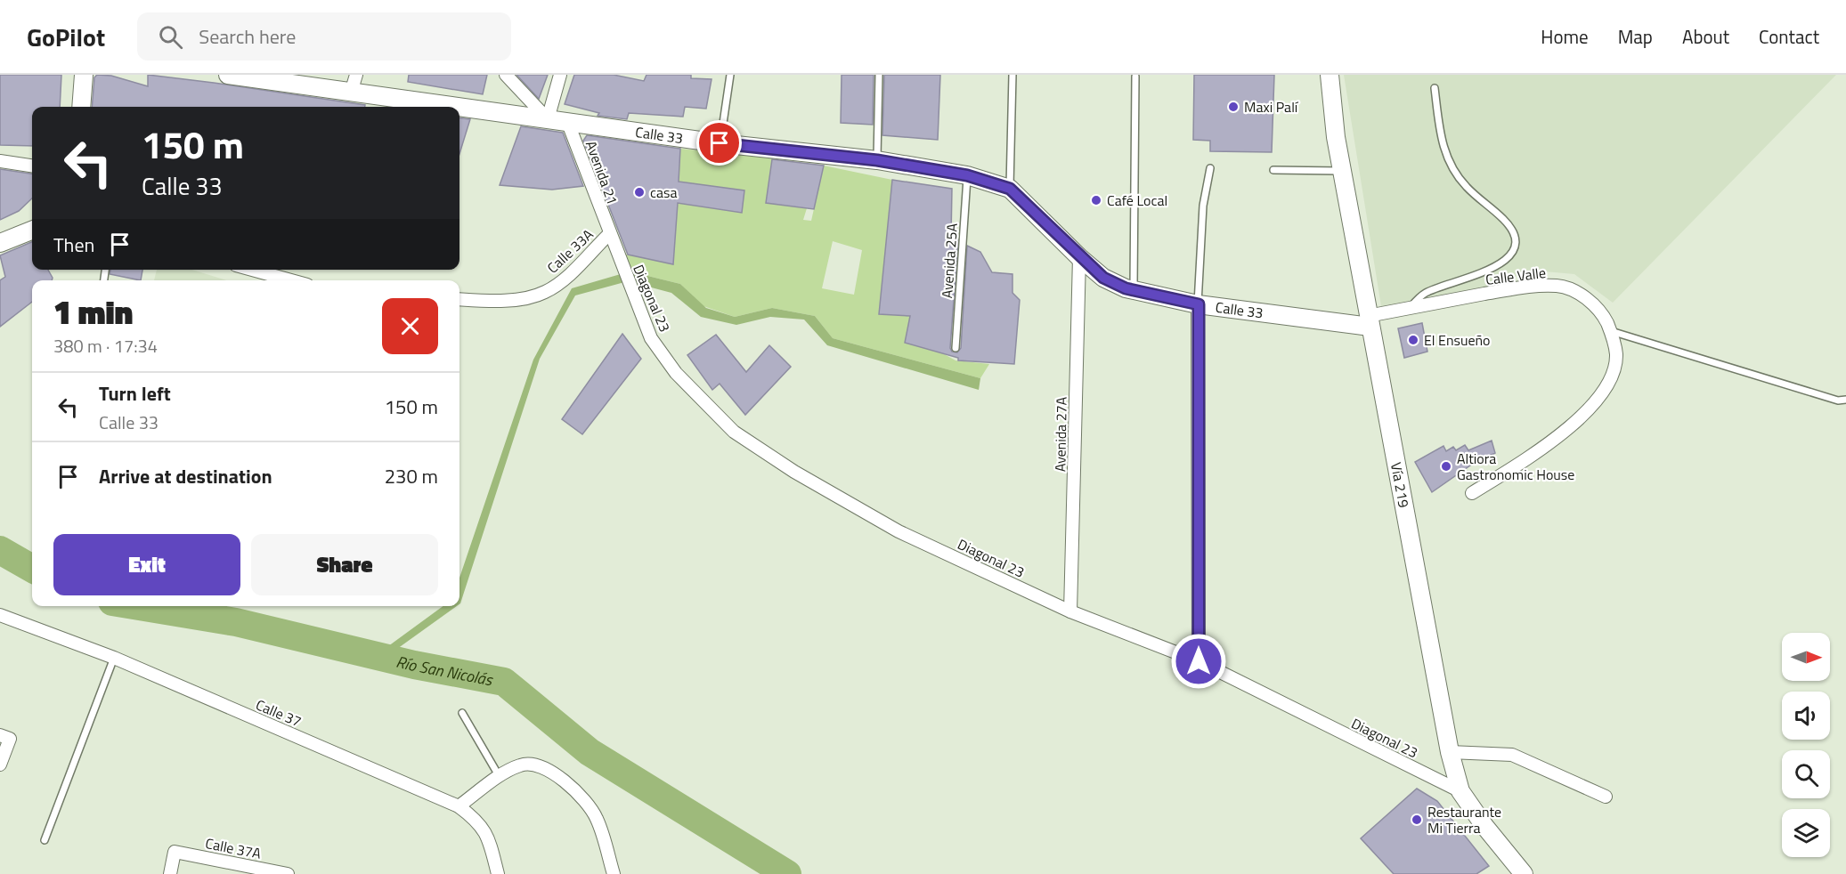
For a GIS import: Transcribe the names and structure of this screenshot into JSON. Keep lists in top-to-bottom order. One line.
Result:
{"streets":{"main road":["Calle 33","Vía 219"],"street":["Avenida 21","Calle 33A","Calle Valle","Diagonal 23","Avenida 27A","Calle 37","Calle 37A"],"lane":["Avenida 25A"]},"crossings":[["Calle 33","Avenida 21"],["Calle 33","Avenida 25A"],["Calle 33","Calle Valle"],["Calle 33","Avenida 27A"],["Calle 33","Vía 219"],["Avenida 21","Calle 33A"],["Avenida 21","Diagonal 23"],["Calle 33A","Diagonal 23"],["Calle Valle","Vía 219"],["Diagonal 23","Avenida 27A"],["Diagonal 23","Vía 219"]],"water":["Río San Nicolás"],"places":["Maxi Palí","casa","Café Local","El Ensueño","Altiora Gastronomic House","Restaurante Mi Tierra"],"north":"right","page":{"header":"GoPilot","search":"Search here","nav":["Home","Map","About","Contact"],"turn":["150 m","Calle 33"],"then":"Then","heading":["1 min","380 m · 17:34"],"list":[{"name":"Turn left","note":"Calle 33","value":"150 m"},{"name":"Arrive at destination","value":"230 m"}],"buttons":["Exit","Share"]}}
